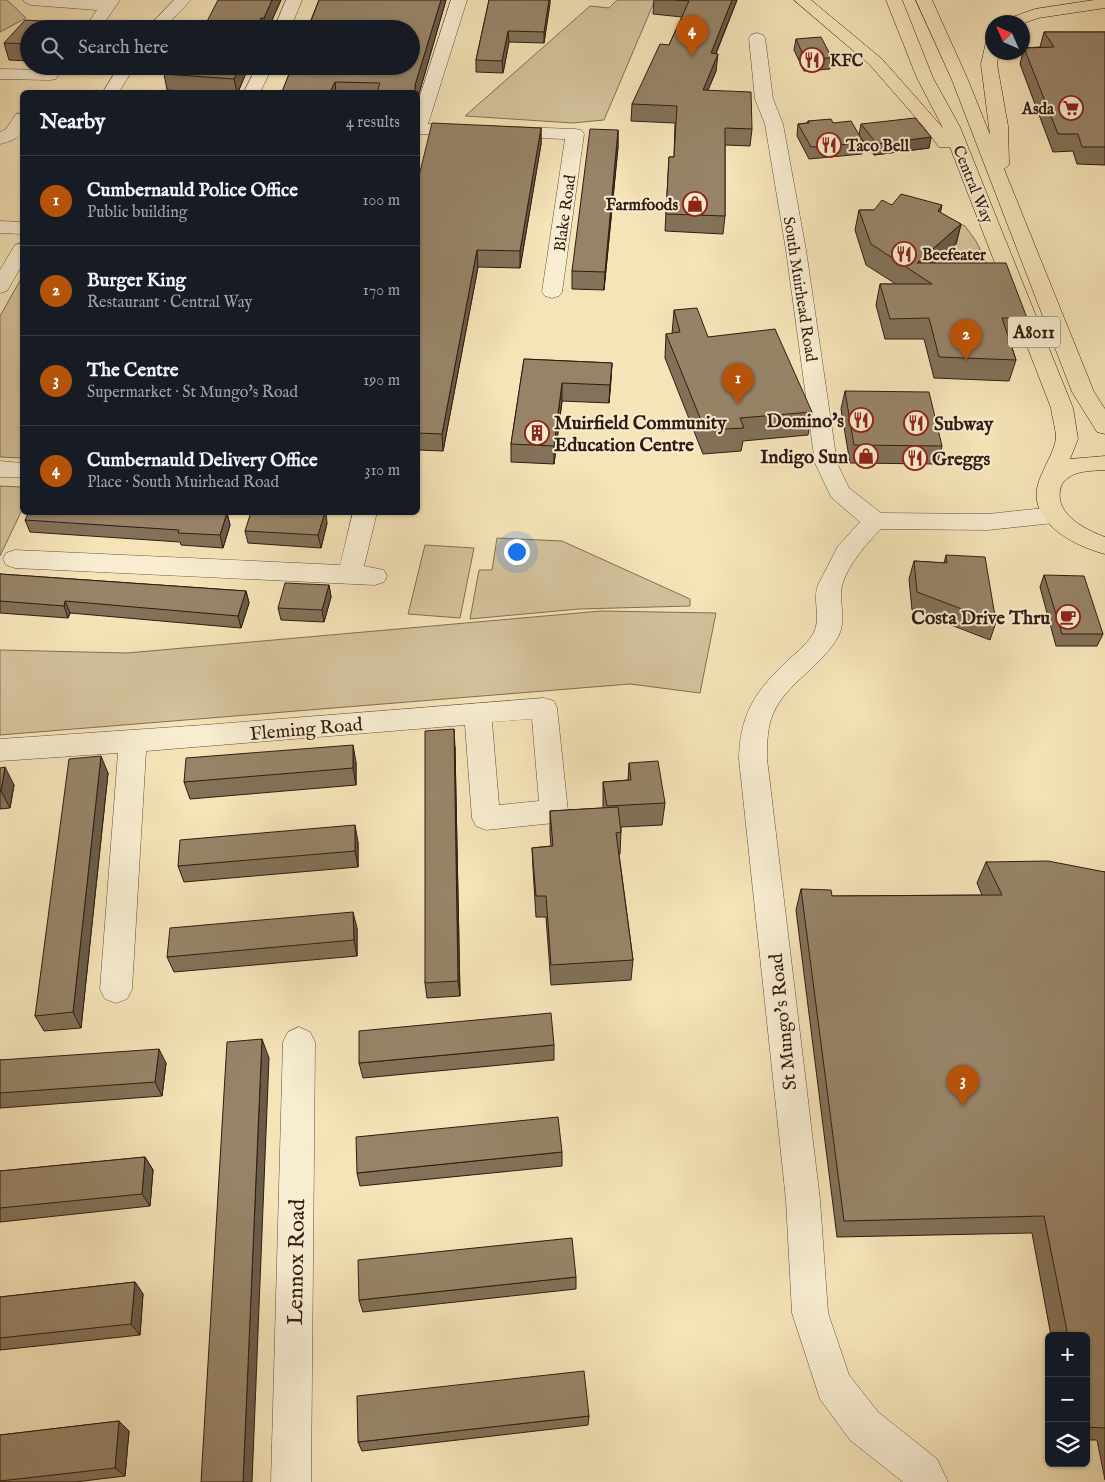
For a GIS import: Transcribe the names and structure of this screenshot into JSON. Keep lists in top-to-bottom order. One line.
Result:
{"streets":{"main road":["Central Way","A8011"],"street":["Blake Road","South Muirhead Road","Fleming Road","St Mungo's Road","Lennox Road"]},"crossings":[["South Muirhead Road","St Mungo's Road"]],"places":{"restaurant":["KFC","Taco Bell","Beefeater","Domino's","Subway","Greggs"],"supermarket":["Asda"],"shop":["Farmfoods","Indigo Sun"],"building":["Muirfield Community Education Centre"],"cafe":["Costa Drive Thru"]},"north":"top left","page":{"pins":["4","2","1","3"],"search":"Search here","heading":["Nearby","4 results"],"list":[{"mark":"1","name":"Cumbernauld Police Office","note":"Public building","value":"100 m"},{"mark":"2","name":"Burger King","note":"Restaurant · Central Way","value":"170 m"},{"mark":"3","name":"The Centre","note":"Supermarket · St Mungo's Road","value":"190 m"},{"mark":"4","name":"Cumbernauld Delivery Office","note":"Place · South Muirhead Road","value":"310 m"}],"map_buttons":["+","−"]}}
